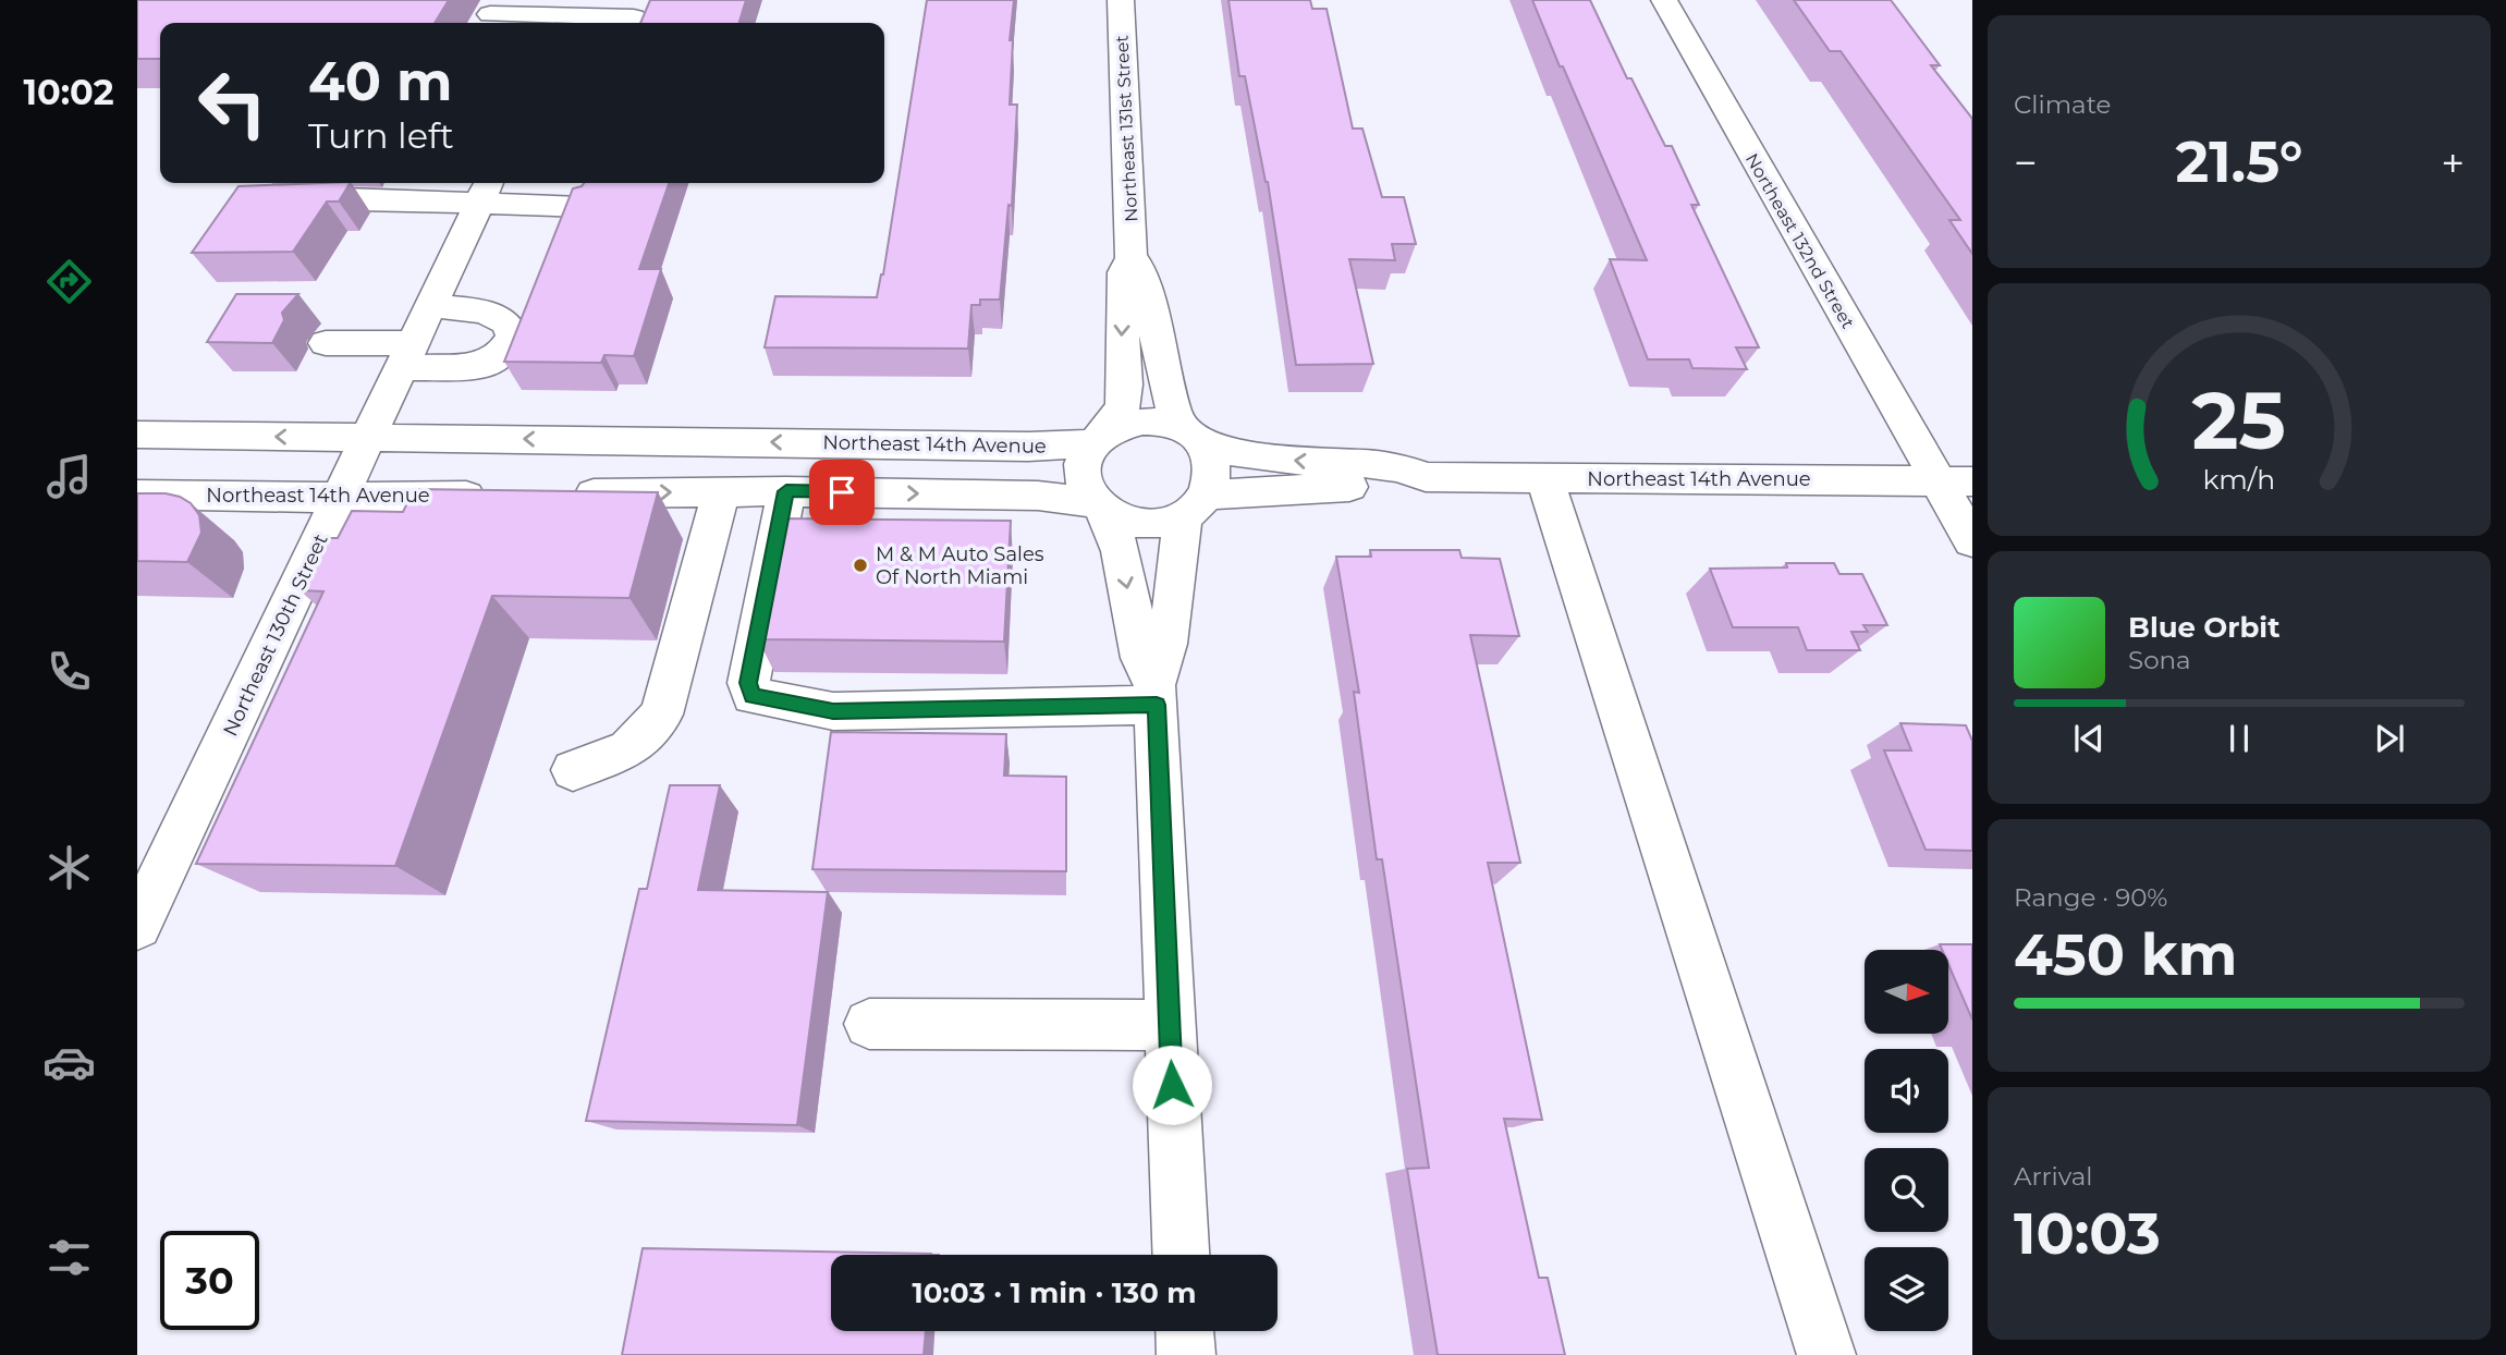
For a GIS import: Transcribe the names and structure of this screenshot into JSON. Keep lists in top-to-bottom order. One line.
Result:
{"streets":{"street":["Northeast 131st Street","Northeast 132nd Street","Northeast 14th Avenue","Northeast 130th Street"]},"crossings":[["Northeast 131st Street","Northeast 14th Avenue"],["Northeast 132nd Street","Northeast 14th Avenue"],["Northeast 14th Avenue","Northeast 130th Street"]],"places":["M & M Auto Sales Of North Miami"],"north":"right","page":{"tabs":"10:02","tile":["Climate",["Range · 90%","450 km"],["Arrival","10:03"]],"turn":["40 m","Turn left"],"heat":["−","21.5°","+"],"song":["Blue Orbit","Sona"],"limit":"30","trip":"10:03 · 1 min · 130 m","gauge":["25","km/h"]}}
